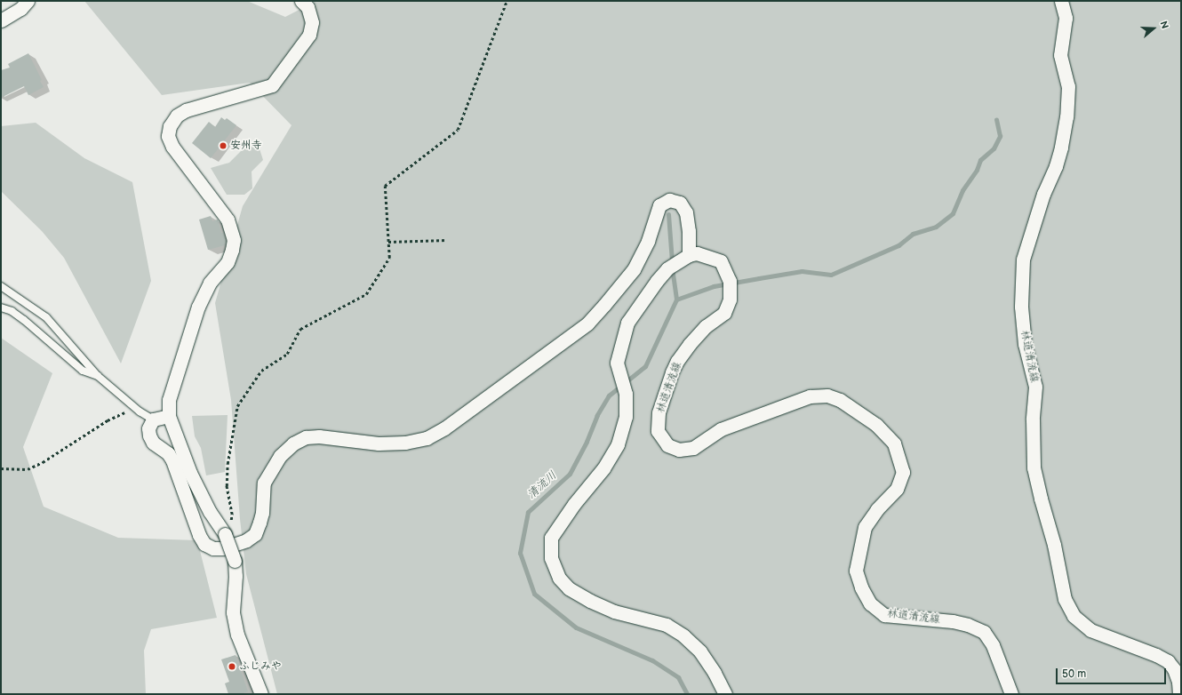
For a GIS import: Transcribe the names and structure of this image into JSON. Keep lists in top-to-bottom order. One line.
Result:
{"streets":{"street":["林道清流線"]},"water":["清流川"],"places":["安州寺","ふじみや"],"scale_bar":"50 m","north":"right"}
